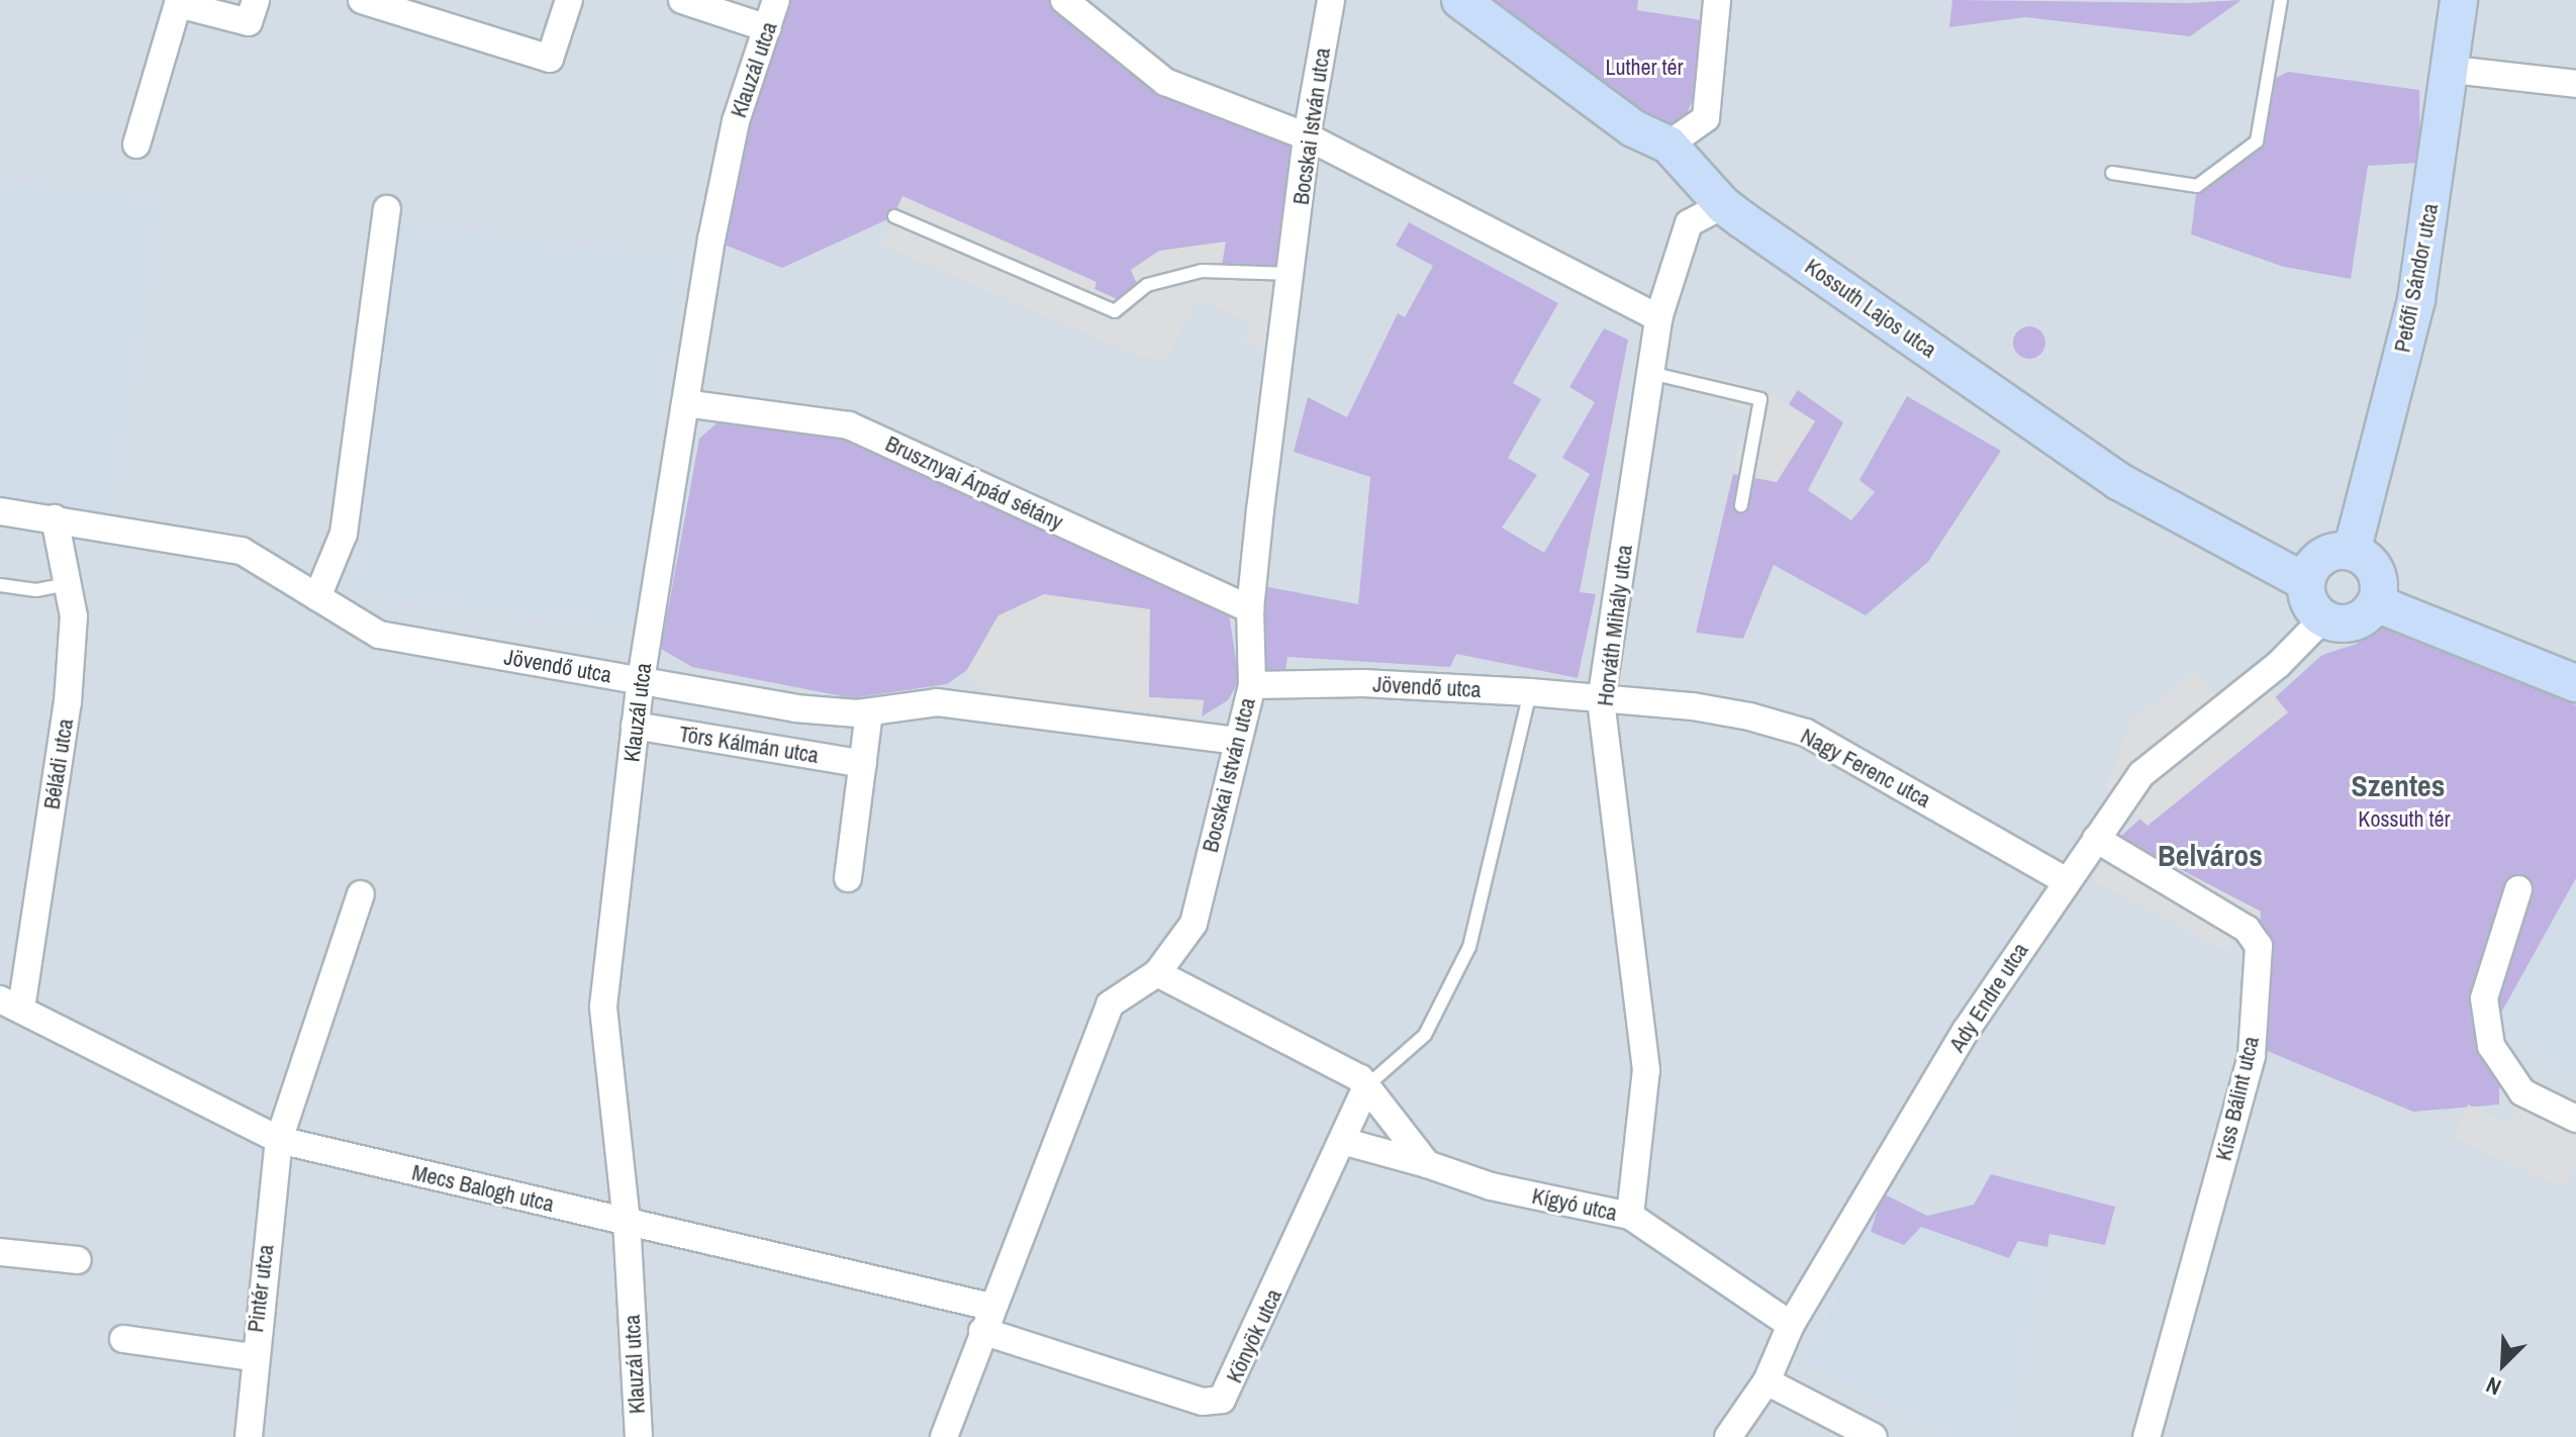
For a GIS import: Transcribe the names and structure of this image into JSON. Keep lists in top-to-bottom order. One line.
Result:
{"streets":{"street":["Klauzál utca","Bocskai István utca","Petőfi Sándor utca","Kossuth Lajos utca","Brusznyai Árpád sétány","Horváth Mihály utca","Jövendő utca","Törs Kálmán utca","Béládi utca","Nagy Ferenc utca","Ady Endre utca","Kiss Bálint utca","Mecs Balogh utca","Kígyó utca","Pintér utca","Könyök utca"]},"crossings":[["Klauzál utca","Brusznyai Árpád sétány"],["Klauzál utca","Jövendő utca"],["Klauzál utca","Törs Kálmán utca"],["Klauzál utca","Mecs Balogh utca"],["Bocskai István utca","Brusznyai Árpád sétány"],["Bocskai István utca","Jövendő utca"],["Bocskai István utca","Mecs Balogh utca"],["Bocskai István utca","Könyök utca"],["Petőfi Sándor utca","Kossuth Lajos utca"],["Petőfi Sándor utca","Ady Endre utca"],["Kossuth Lajos utca","Horváth Mihály utca"],["Kossuth Lajos utca","Ady Endre utca"],["Horváth Mihály utca","Jövendő utca"],["Horváth Mihály utca","Nagy Ferenc utca"],["Horváth Mihály utca","Kígyó utca"],["Jövendő utca","Béládi utca"],["Jövendő utca","Nagy Ferenc utca"],["Béládi utca","Mecs Balogh utca"],["Nagy Ferenc utca","Ady Endre utca"],["Ady Endre utca","Kiss Bálint utca"],["Ady Endre utca","Kígyó utca"],["Mecs Balogh utca","Pintér utca"],["Mecs Balogh utca","Könyök utca"],["Kígyó utca","Könyök utca"]],"districts":["Szentes","Belváros"],"parks":["Luther tér","Kossuth tér"],"north":"bottom left"}
